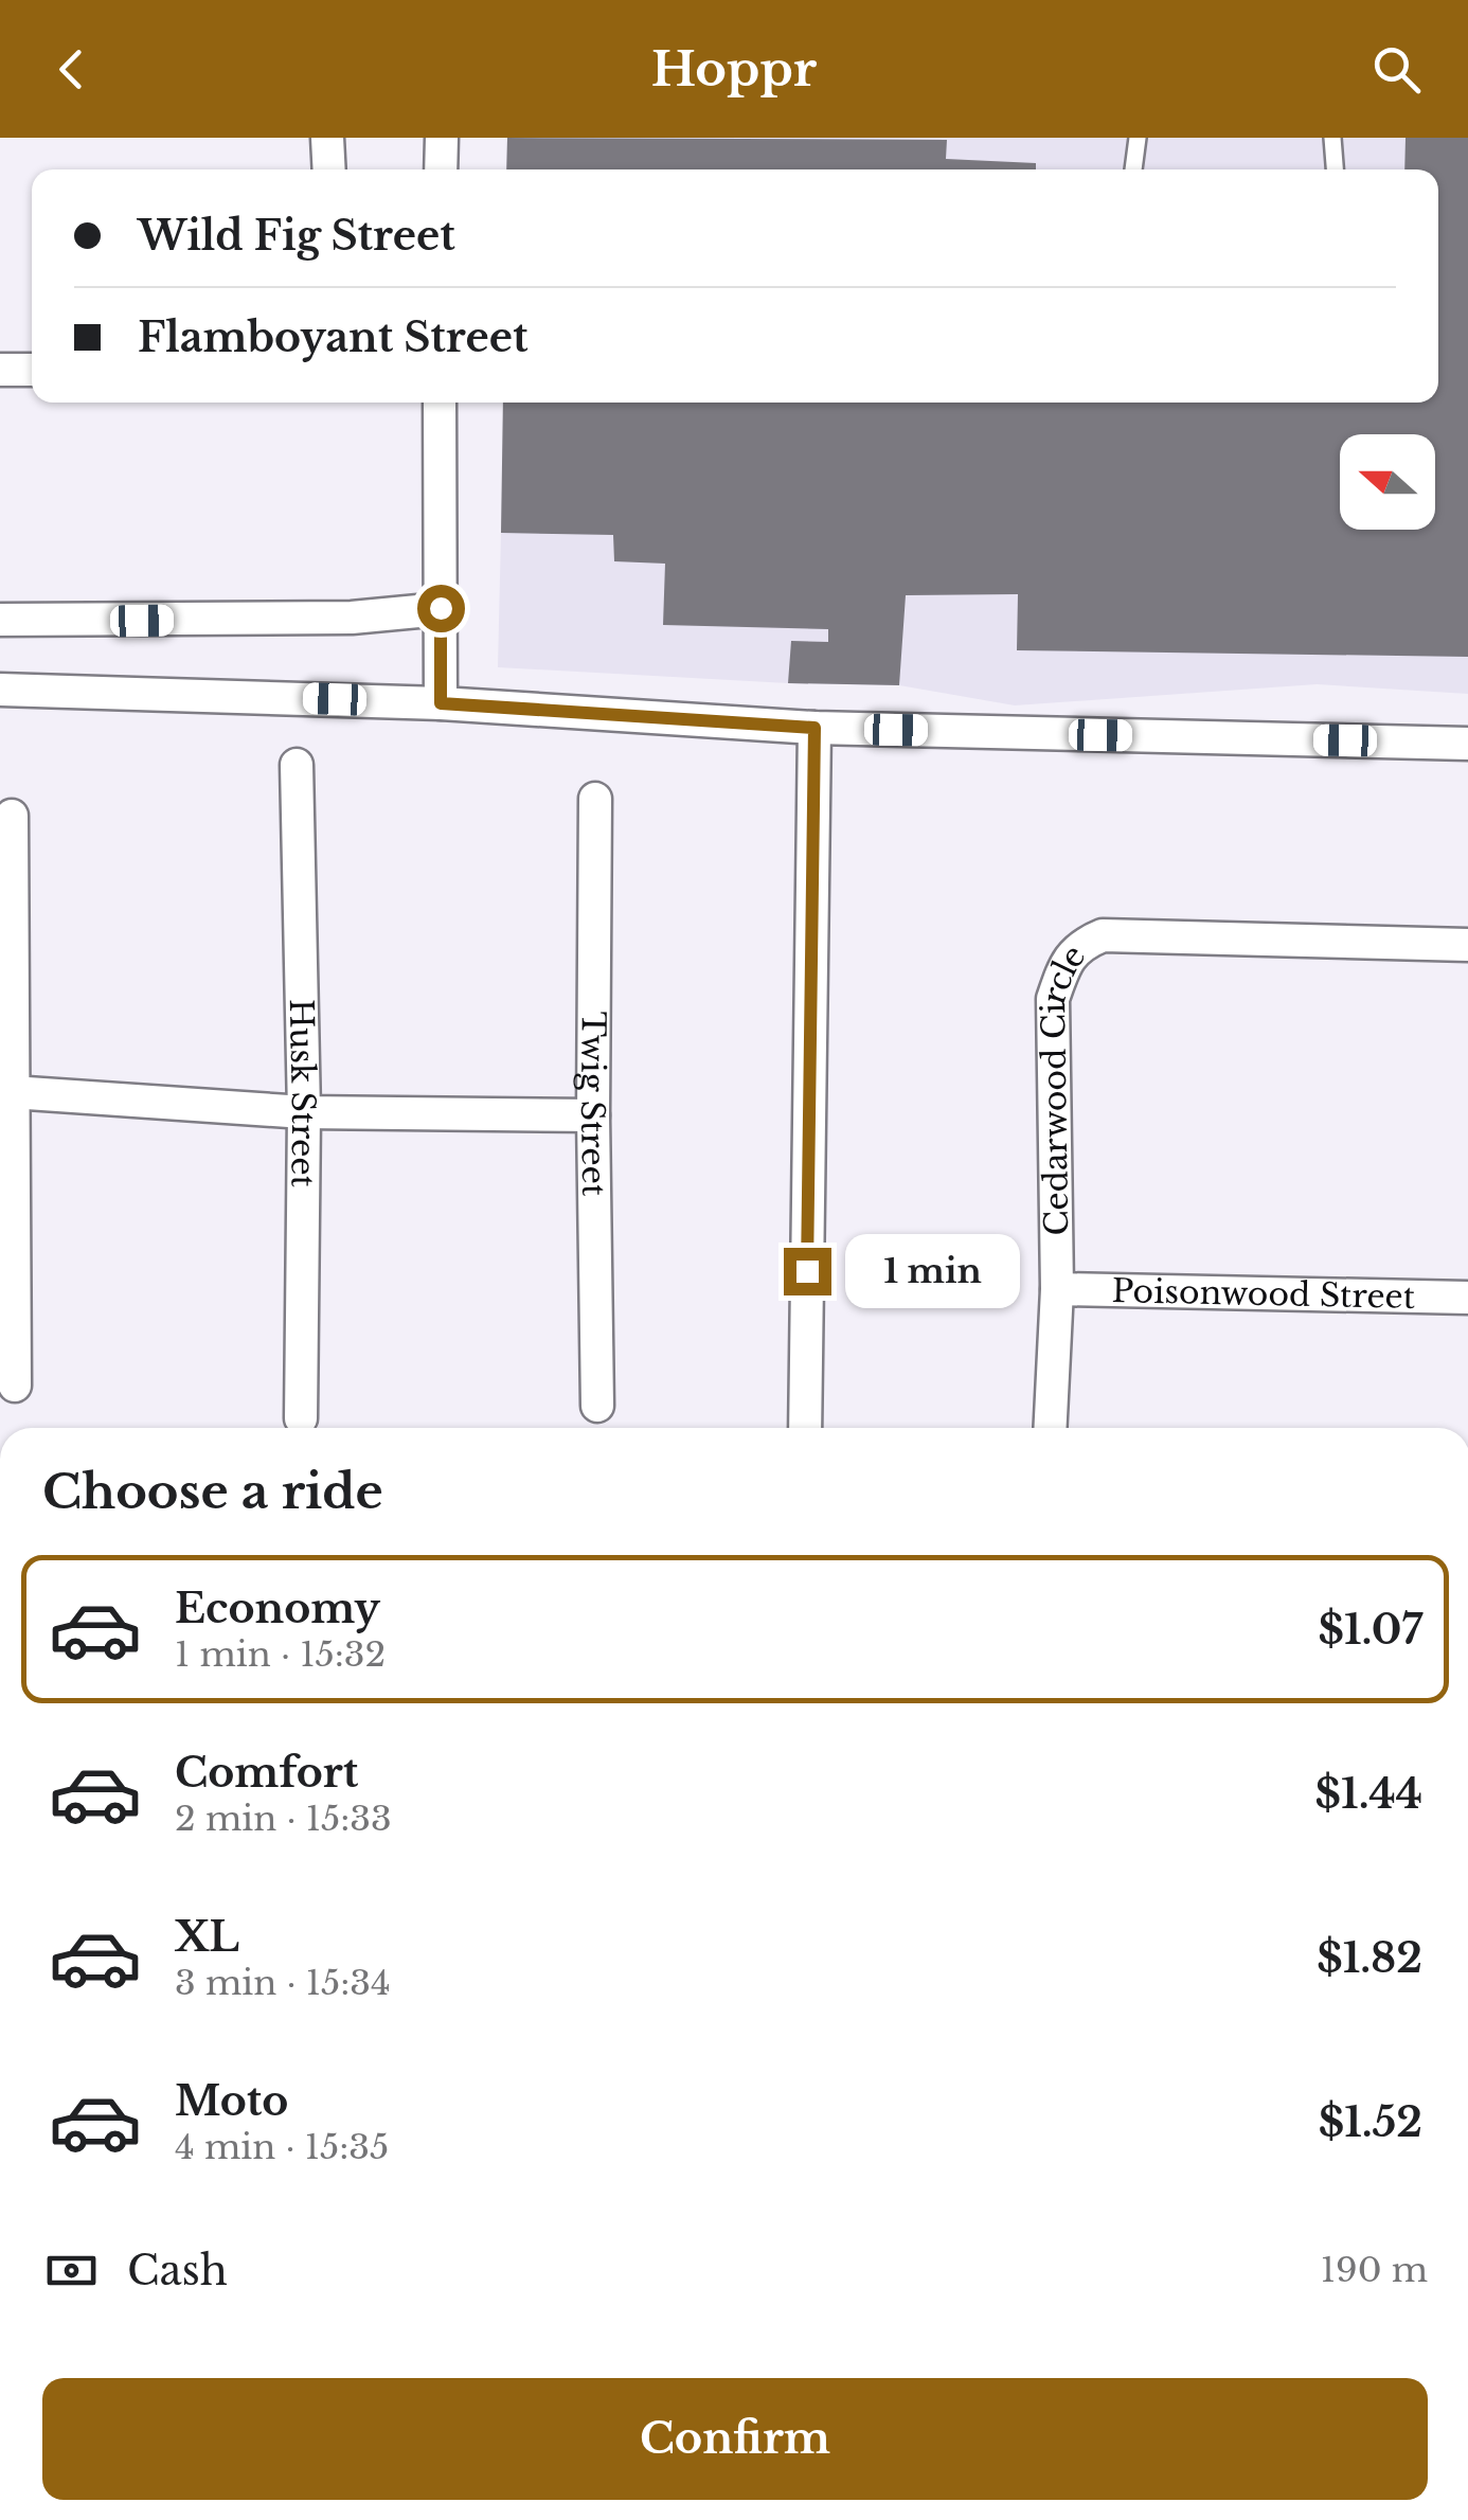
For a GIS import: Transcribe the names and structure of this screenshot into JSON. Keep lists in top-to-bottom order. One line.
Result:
{"streets":{"street":["Husk Street","Cedarwood Circle","Twig Street","Poisonwood Street"]},"crossings":[["Cedarwood Circle","Poisonwood Street"]],"north":"left","page":{"header":"Hoppr","banner":["Wild Fig Street","Flamboyant Street"],"bubble":"1 min","heading":"Choose a ride","list":[{"name":"Economy","note":"1 min · 15:32","value":"$1.07"},{"name":"Comfort","note":"2 min · 15:33","value":"$1.44"},{"name":"XL","note":"3 min · 15:34","value":"$1.82"},{"name":"Moto","note":"4 min · 15:35","value":"$1.52"}],"pay":["Cash","190 m"],"buttons":"Confirm"}}
